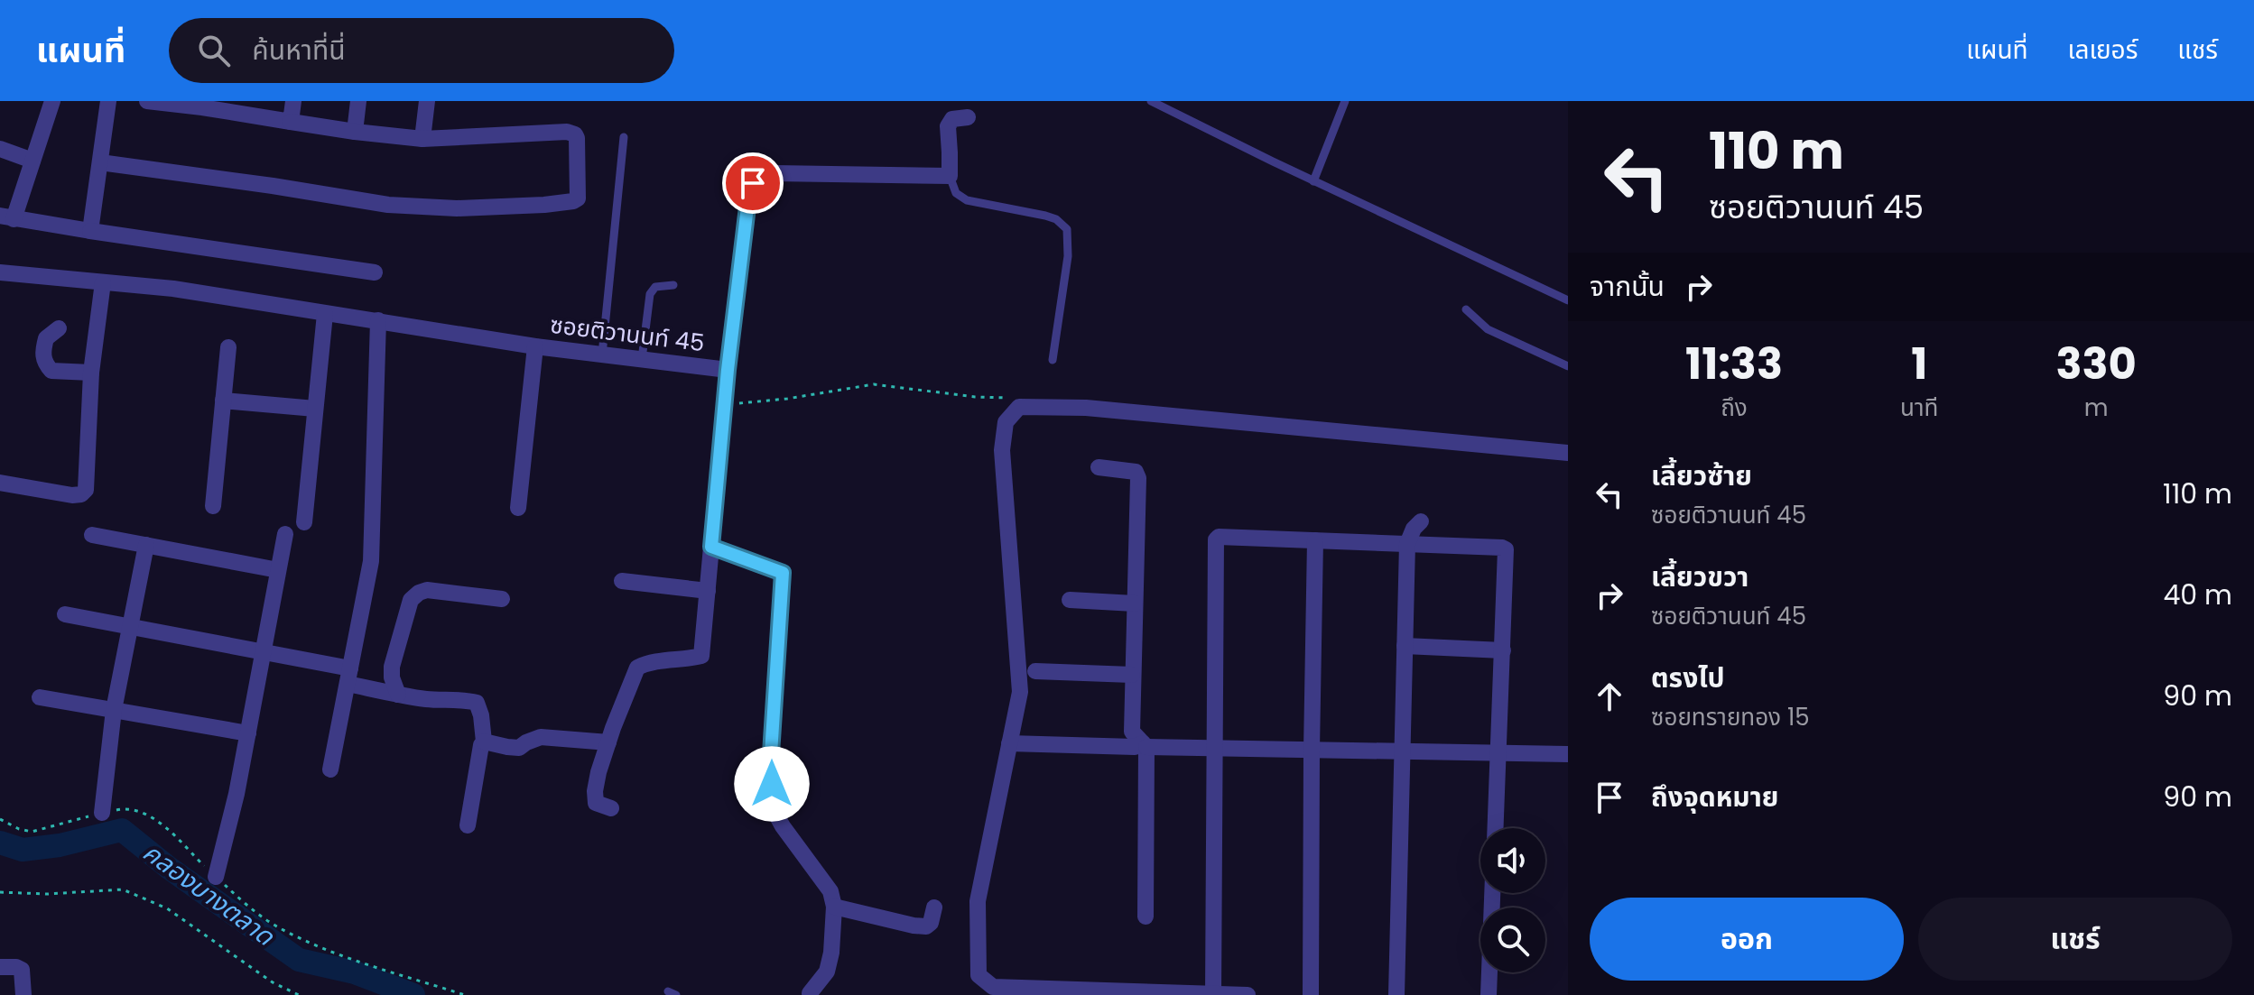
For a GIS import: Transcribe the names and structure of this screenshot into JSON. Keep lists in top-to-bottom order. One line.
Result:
{"streets":{"street":["ซอยติวานนท์ 45"]},"water":["คลองบางตลาด"],"page":{"header":"แผนที่","search":"ค้นหาที่นี่","nav":["แผนที่","เลเยอร์","แชร์"],"turn":["110 m","ซอยติวานนท์ 45"],"then":"จากนั้น","eta":["11:33","ถึง","1","นาที","330","m"],"list":[{"name":"เลี้ยวซ้าย","note":"ซอยติวานนท์ 45","value":"110 m"},{"name":"เลี้ยวขวา","note":"ซอยติวานนท์ 45","value":"40 m"},{"name":"ตรงไป","note":"ซอยทรายทอง 15","value":"90 m"},{"name":"ถึงจุดหมาย","value":"90 m"}],"buttons":["ออก","แชร์"]}}
